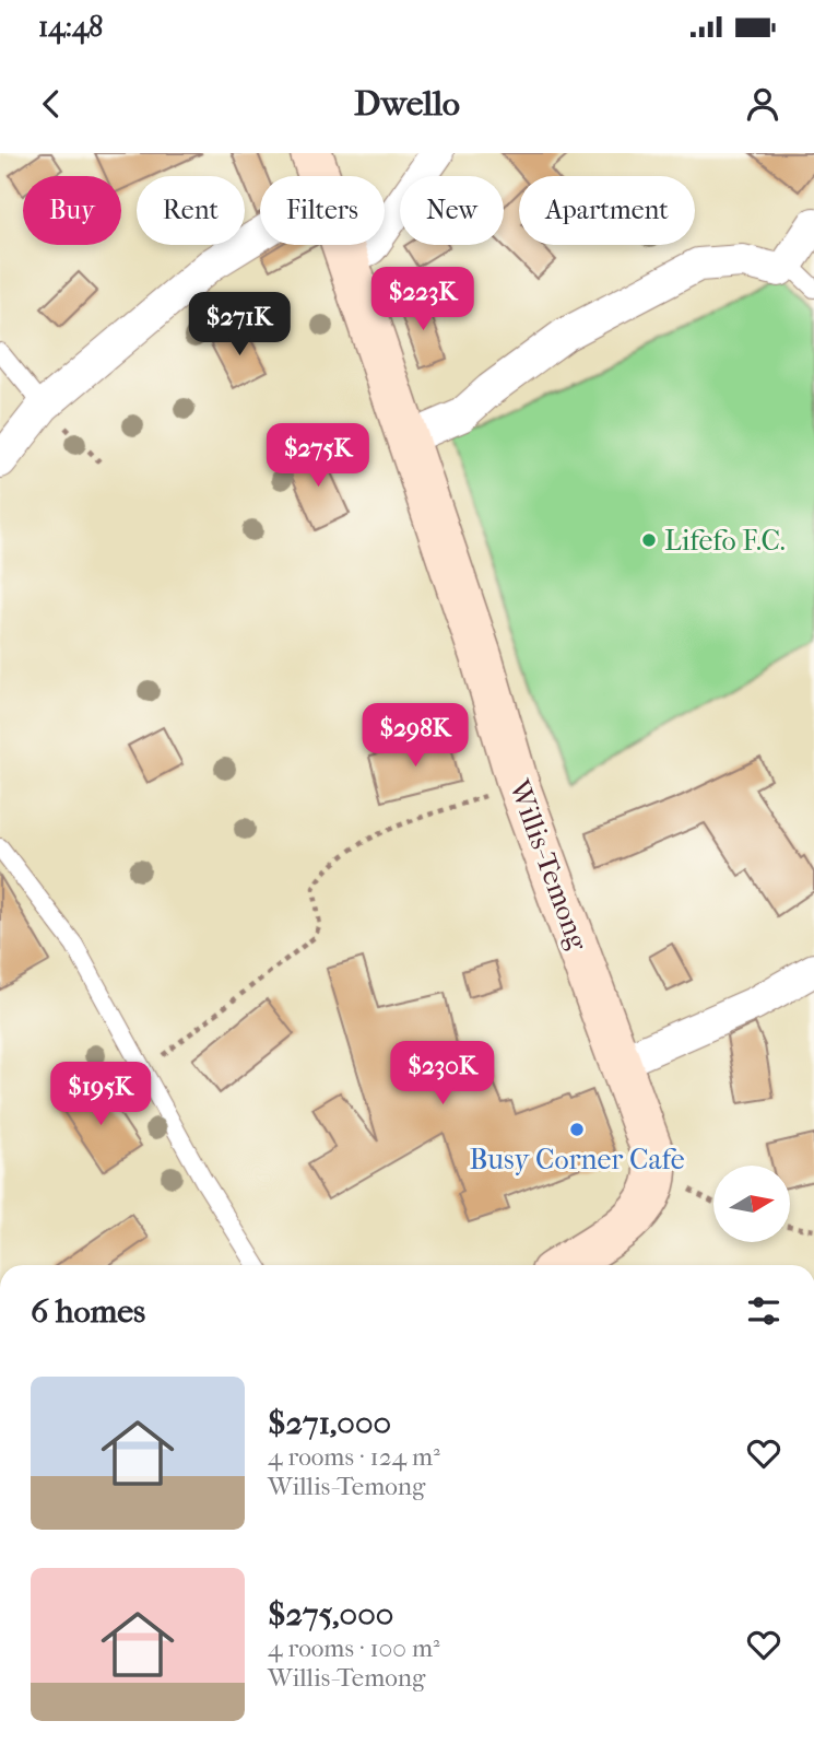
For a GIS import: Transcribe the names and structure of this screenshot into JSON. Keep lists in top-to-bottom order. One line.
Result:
{"streets":{"main road":["Willis-Temong"]},"places":["Lifefo F.C.","Busy Corner Cafe"],"north":"right","page":{"status":"14:48","header":"Dwello","chip":["Buy","Rent","Filters","New","Apartment"],"price":["$223K","$271K","$275K","$298K","$230K","$195K"],"heading":"6 homes","list":[{"name":"$271,000","note":"4 rooms · 124 m² · Willis-Temong"},{"name":"$275,000","note":"4 rooms · 100 m² · Willis-Temong"}]}}
